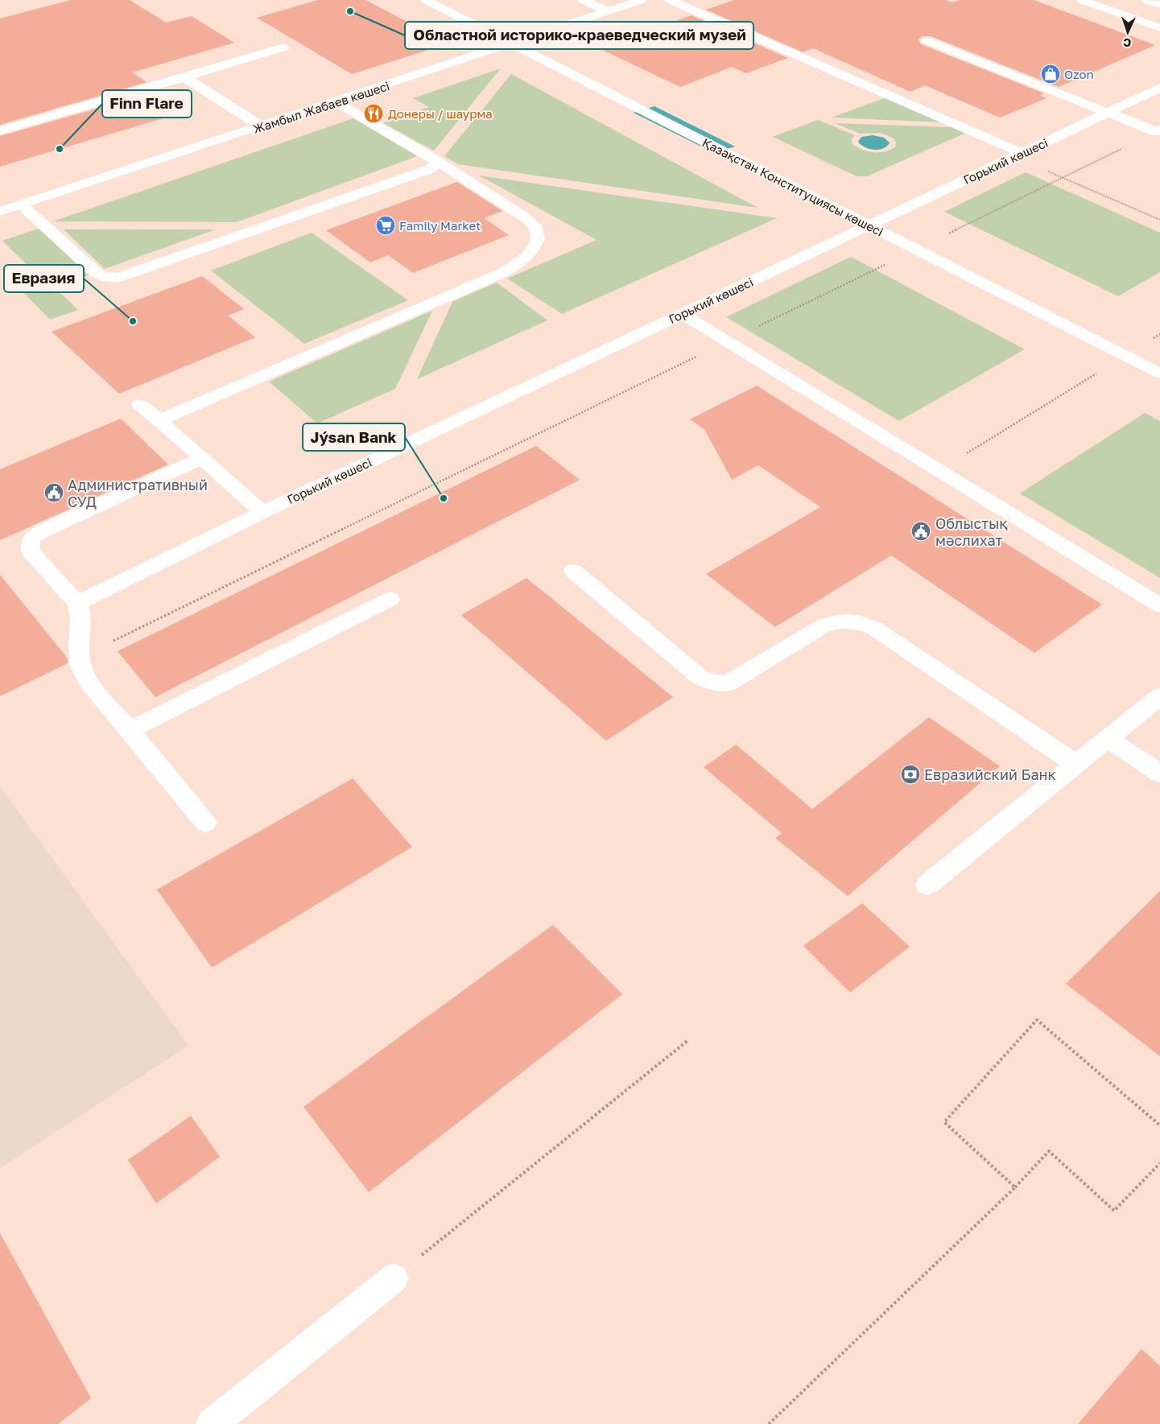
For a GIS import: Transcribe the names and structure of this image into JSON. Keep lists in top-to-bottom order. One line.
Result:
{"streets":{"street":["Жамбыл Жабаев көшесі","Горький көшесі","Қазақстан Конституциясы көшесі"]},"crossings":[["Жамбыл Жабаев көшесі","Қазақстан Конституциясы көшесі"],["Горький көшесі","Қазақстан Конституциясы көшесі"]],"places":{"other":["Oбластной историко-краеведческий музей","Finn Flare","Евразия","Jýsan Bank"],"shop":["Ozon"],"restaurant":["Донеры / шаурма"],"supermarket":["Family Мarket"],"public building":["Административный СУД","Облыстық мәслихат"],"bank":["Евразийский Банк"]},"north":"bottom"}
